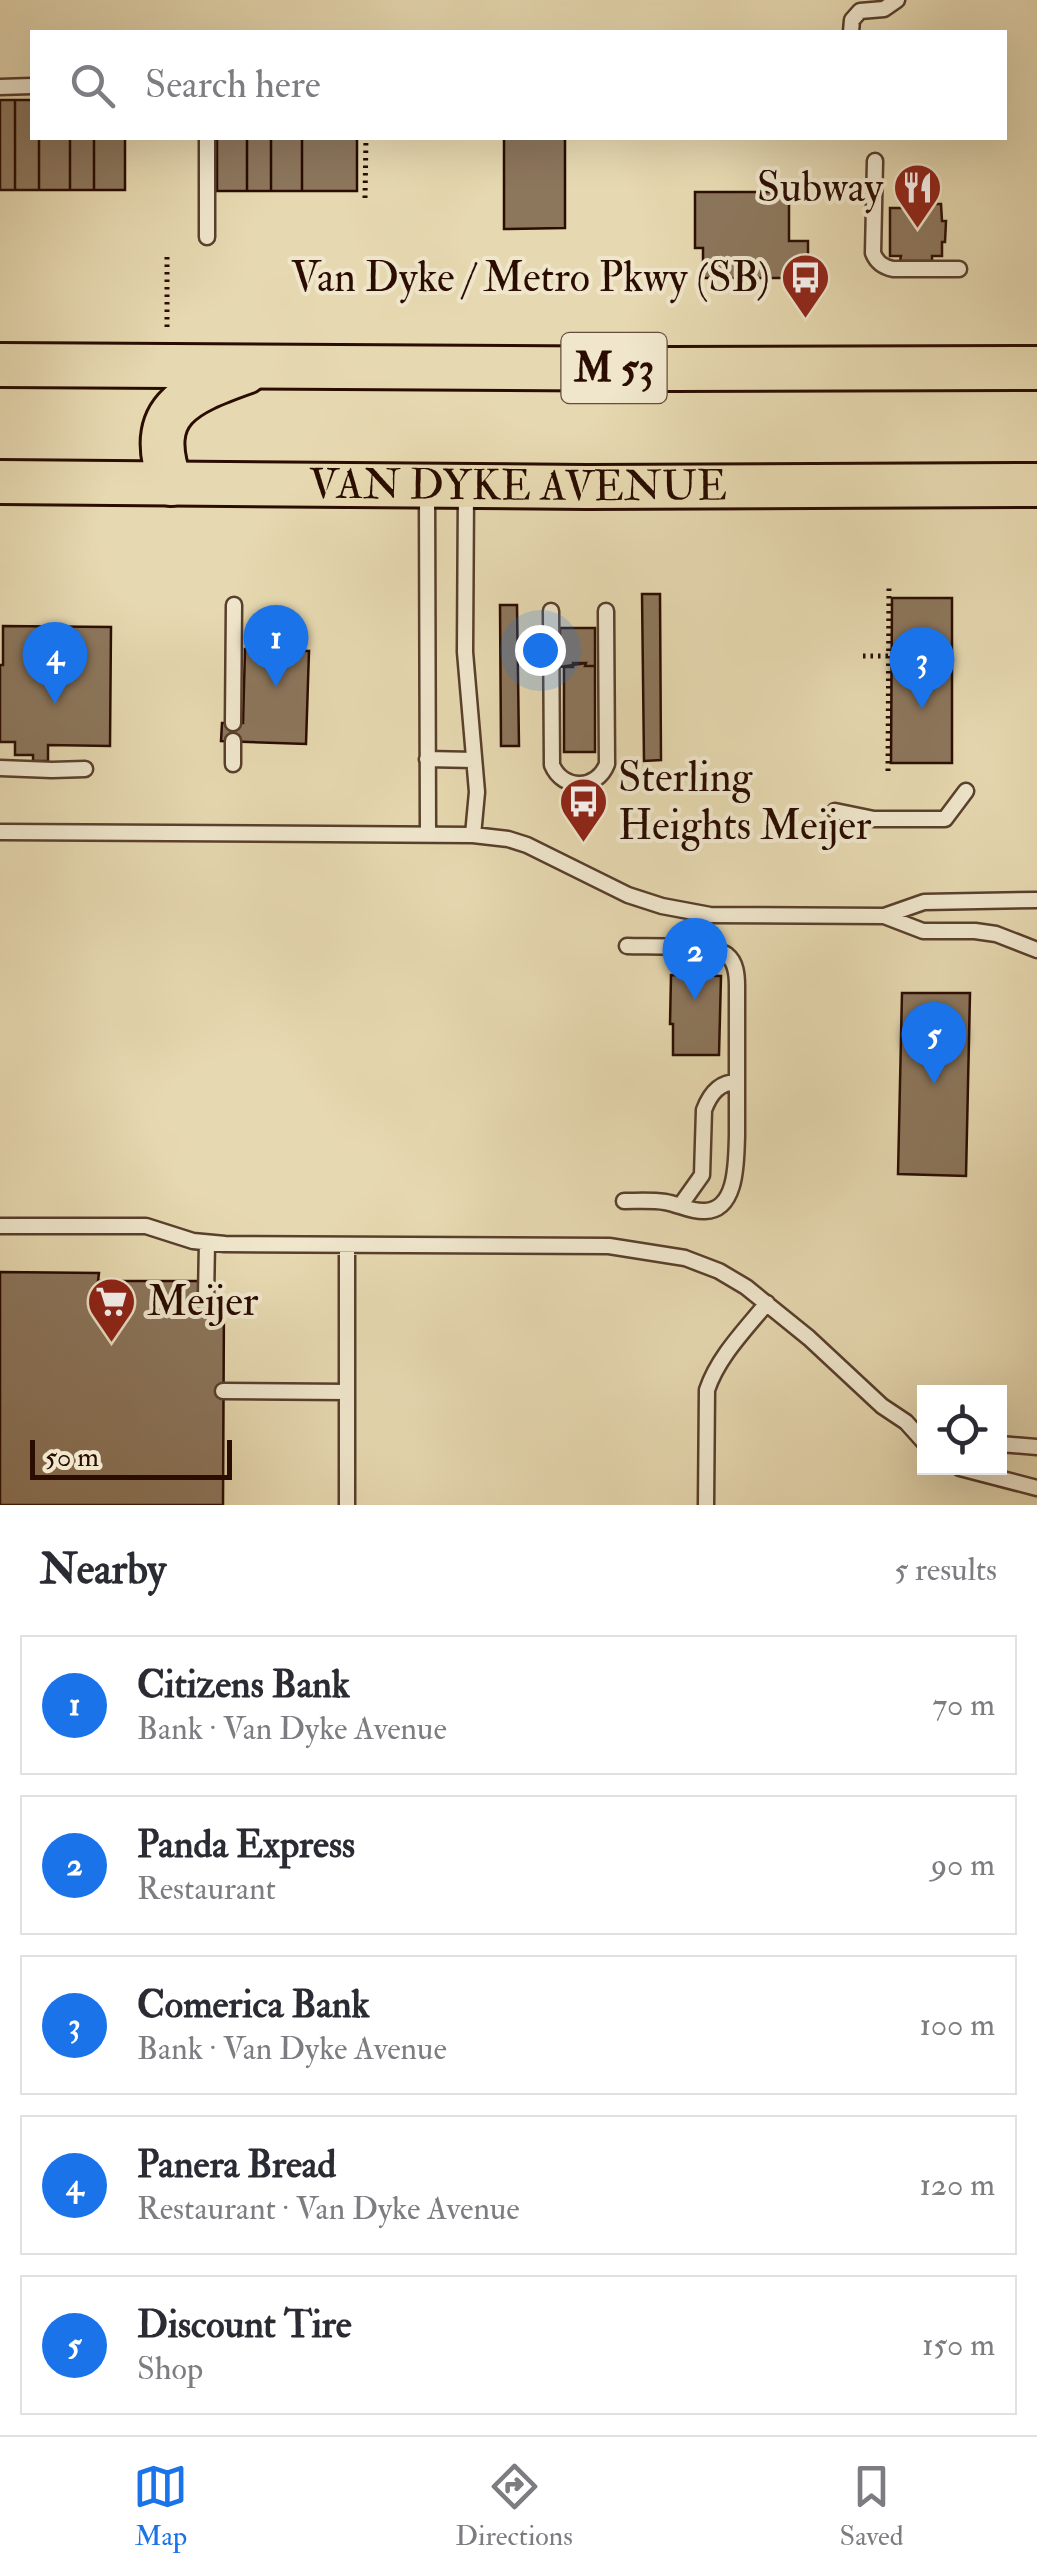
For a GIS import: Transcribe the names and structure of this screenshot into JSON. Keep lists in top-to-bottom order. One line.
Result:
{"streets":{"main road":["M 53","VAN DYKE AVENUE"]},"places":{"restaurant":["Subway"],"bus stop":["Van Dyke / Metro Pkwy (SB)","Sterling Heights Meijer"],"supermarket":["Meijer"]},"scale_bar":"50 m","page":{"search":"Search here","pins":["1","4","3","2","5"],"scale":"50 m","heading":["Nearby","5 results"],"list":[{"mark":"1","name":"Citizens Bank","note":"Bank · Van Dyke Avenue","value":"70 m"},{"mark":"2","name":"Panda Express","note":"Restaurant","value":"90 m"},{"mark":"3","name":"Comerica Bank","note":"Bank · Van Dyke Avenue","value":"100 m"},{"mark":"4","name":"Panera Bread","note":"Restaurant · Van Dyke Avenue","value":"120 m"},{"mark":"5","name":"Discount Tire","note":"Shop","value":"150 m"}],"nav":["Map","Directions","Saved"]}}
